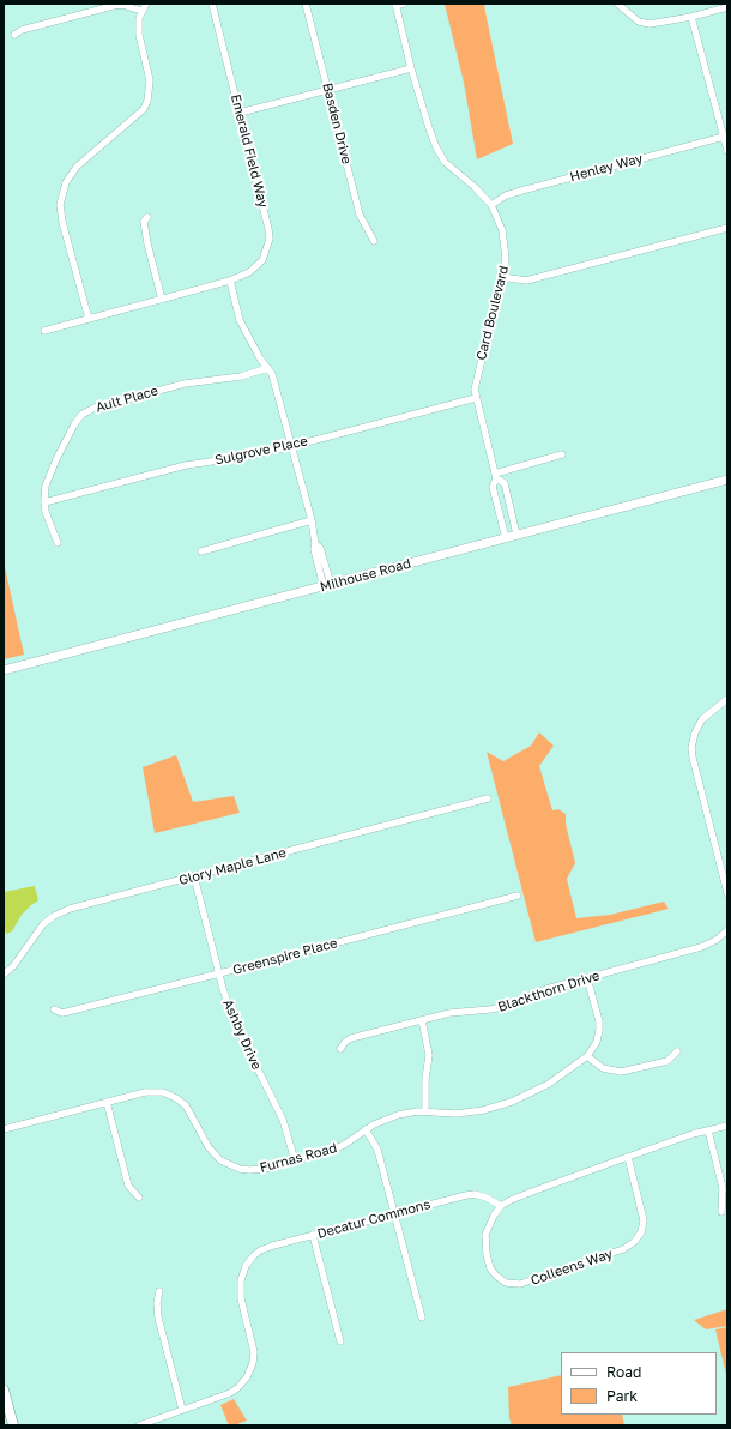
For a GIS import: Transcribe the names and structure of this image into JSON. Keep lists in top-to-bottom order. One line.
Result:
{"streets":{"street":["Basden Drive","Emerald Field Way","Henley Way","Card Boulevard","Ault Place","Sulgrove Place","Milhouse Road","Glory Maple Lane","Greenspire Place","Blackthorn Drive","Ashby Drive","Furnas Road","Decatur Commons","Colleens Way"]},"crossings":[["Henley Way","Card Boulevard"],["Card Boulevard","Sulgrove Place"],["Card Boulevard","Milhouse Road"],["Ault Place","Sulgrove Place"],["Glory Maple Lane","Ashby Drive"],["Greenspire Place","Ashby Drive"],["Ashby Drive","Furnas Road"],["Decatur Commons","Colleens Way"]],"legend":["Road","Park"]}
